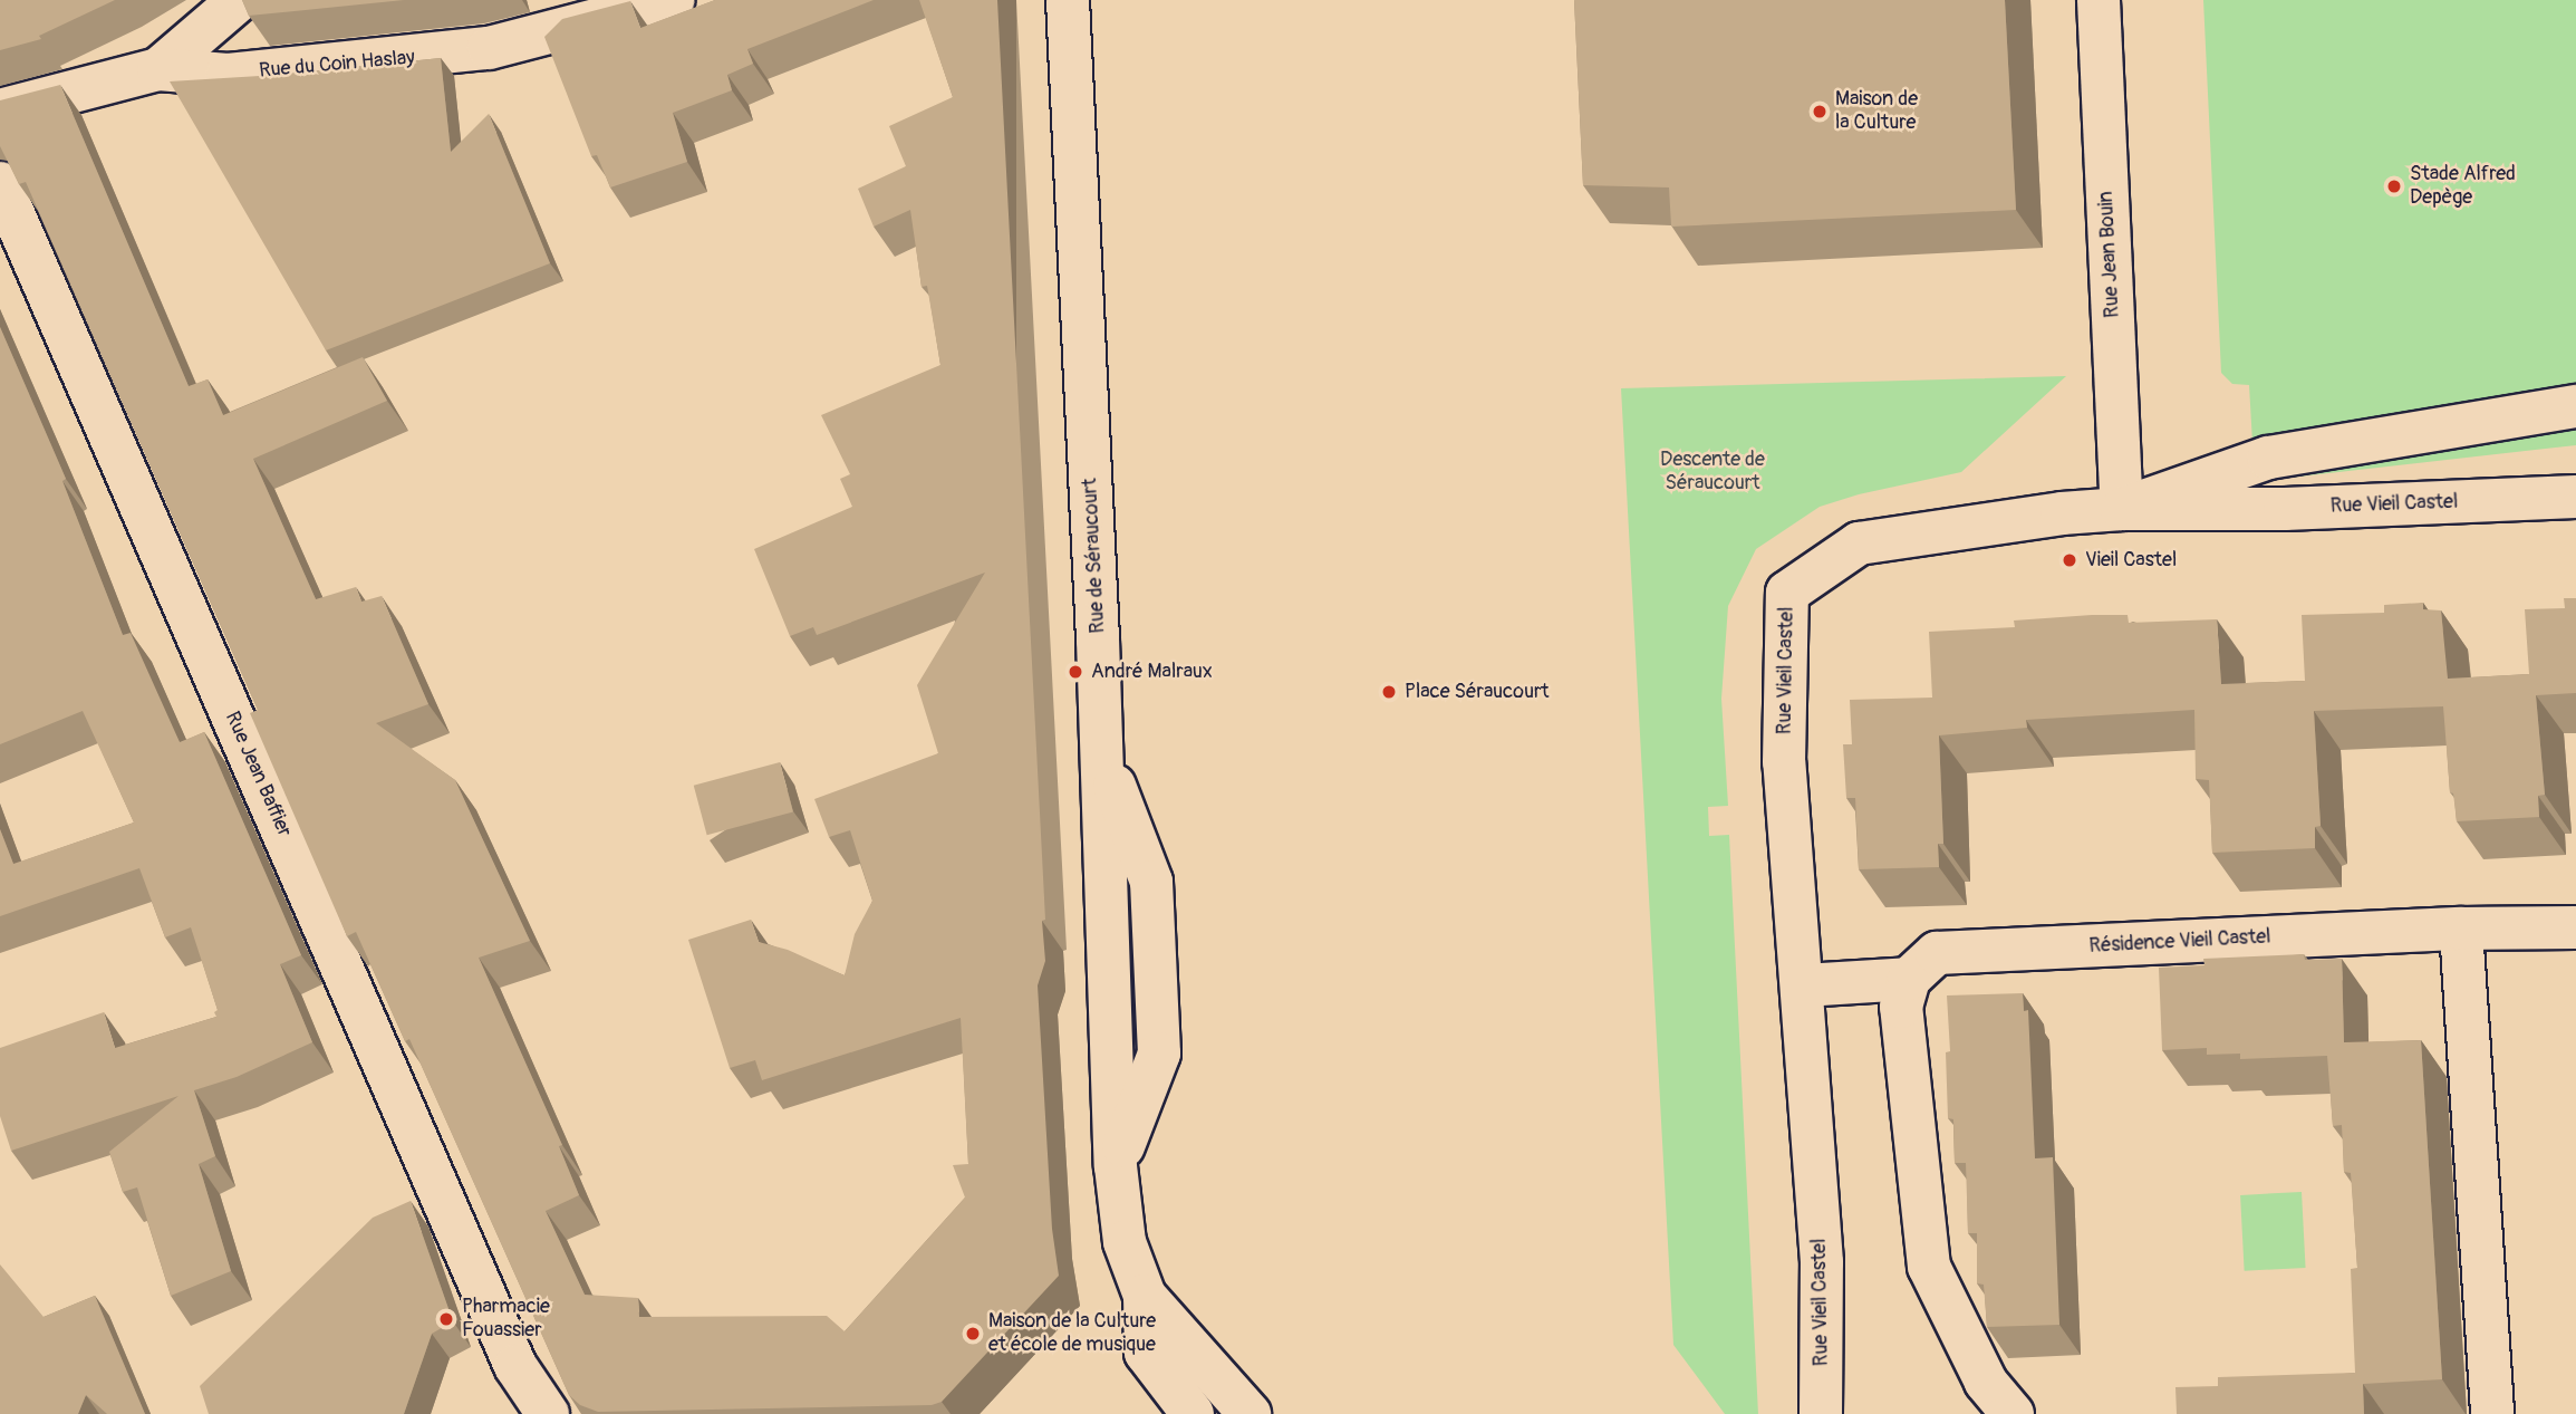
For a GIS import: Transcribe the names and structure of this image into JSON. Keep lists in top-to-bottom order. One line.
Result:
{"streets":{"street":["Rue du Coin Haslay","Rue Jean Bouin","Rue Vieil Castel","Rue de Séraucourt","Rue Jean Baffier","Résidence Vieil Castel"]},"crossings":[["Rue Jean Bouin","Rue Vieil Castel"]],"parks":["Descente de Séraucourt"],"places":["Maison de la Culture","Stade Alfred Depège","Vieil Castel","André Malraux","Place Séraucourt","Pharmacie Fouassier","Maison de la Culture et école de musique"]}
